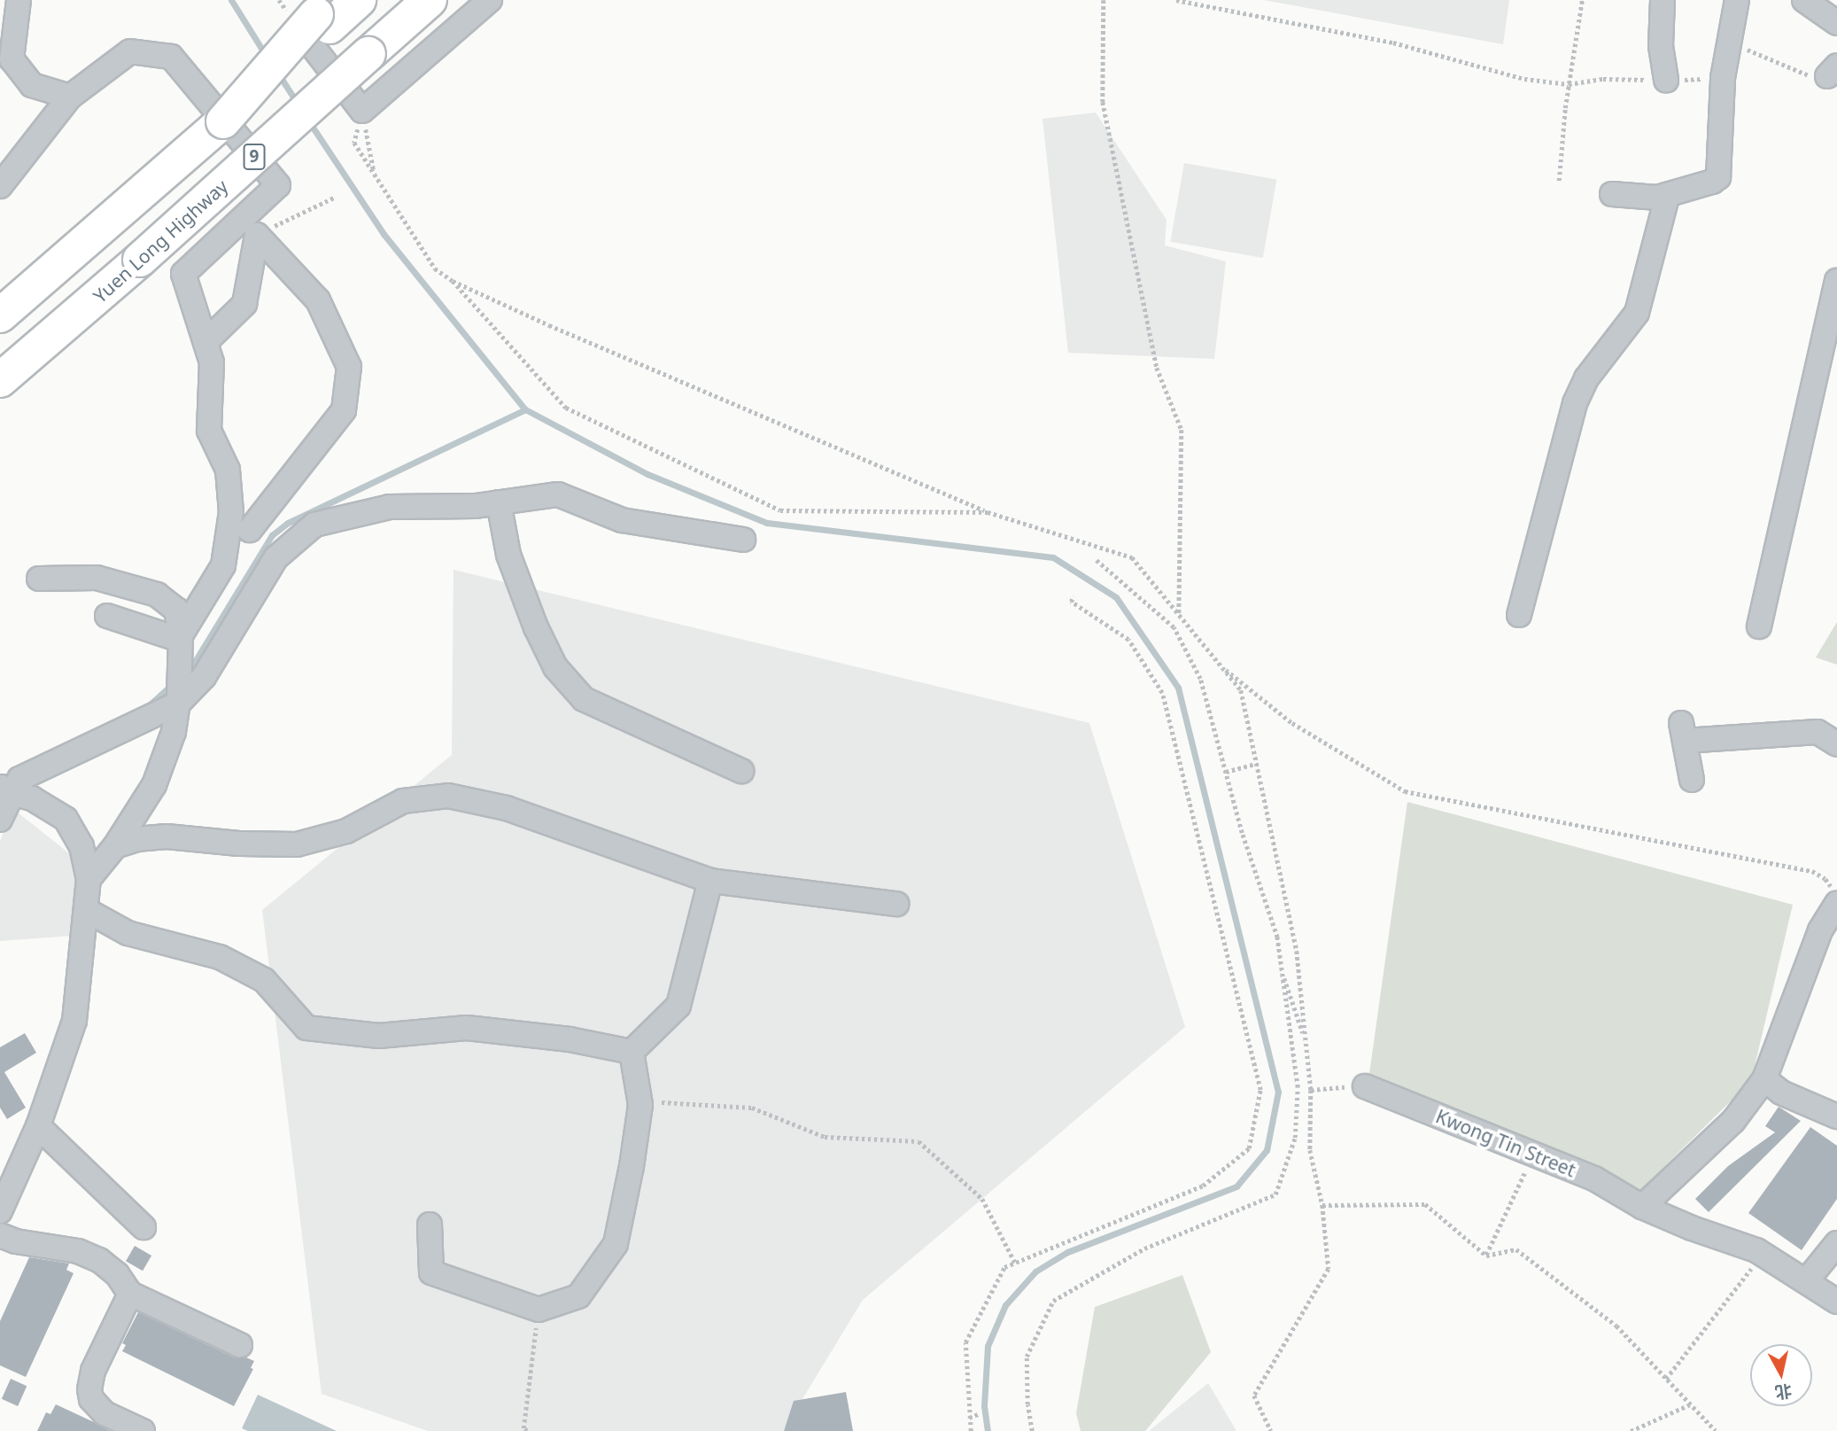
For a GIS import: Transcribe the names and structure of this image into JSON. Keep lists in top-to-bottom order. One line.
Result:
{"streets":{"highway":["9","Yuen Long Highway"],"street":["Kwong Tin Street"]},"north":"bottom"}
